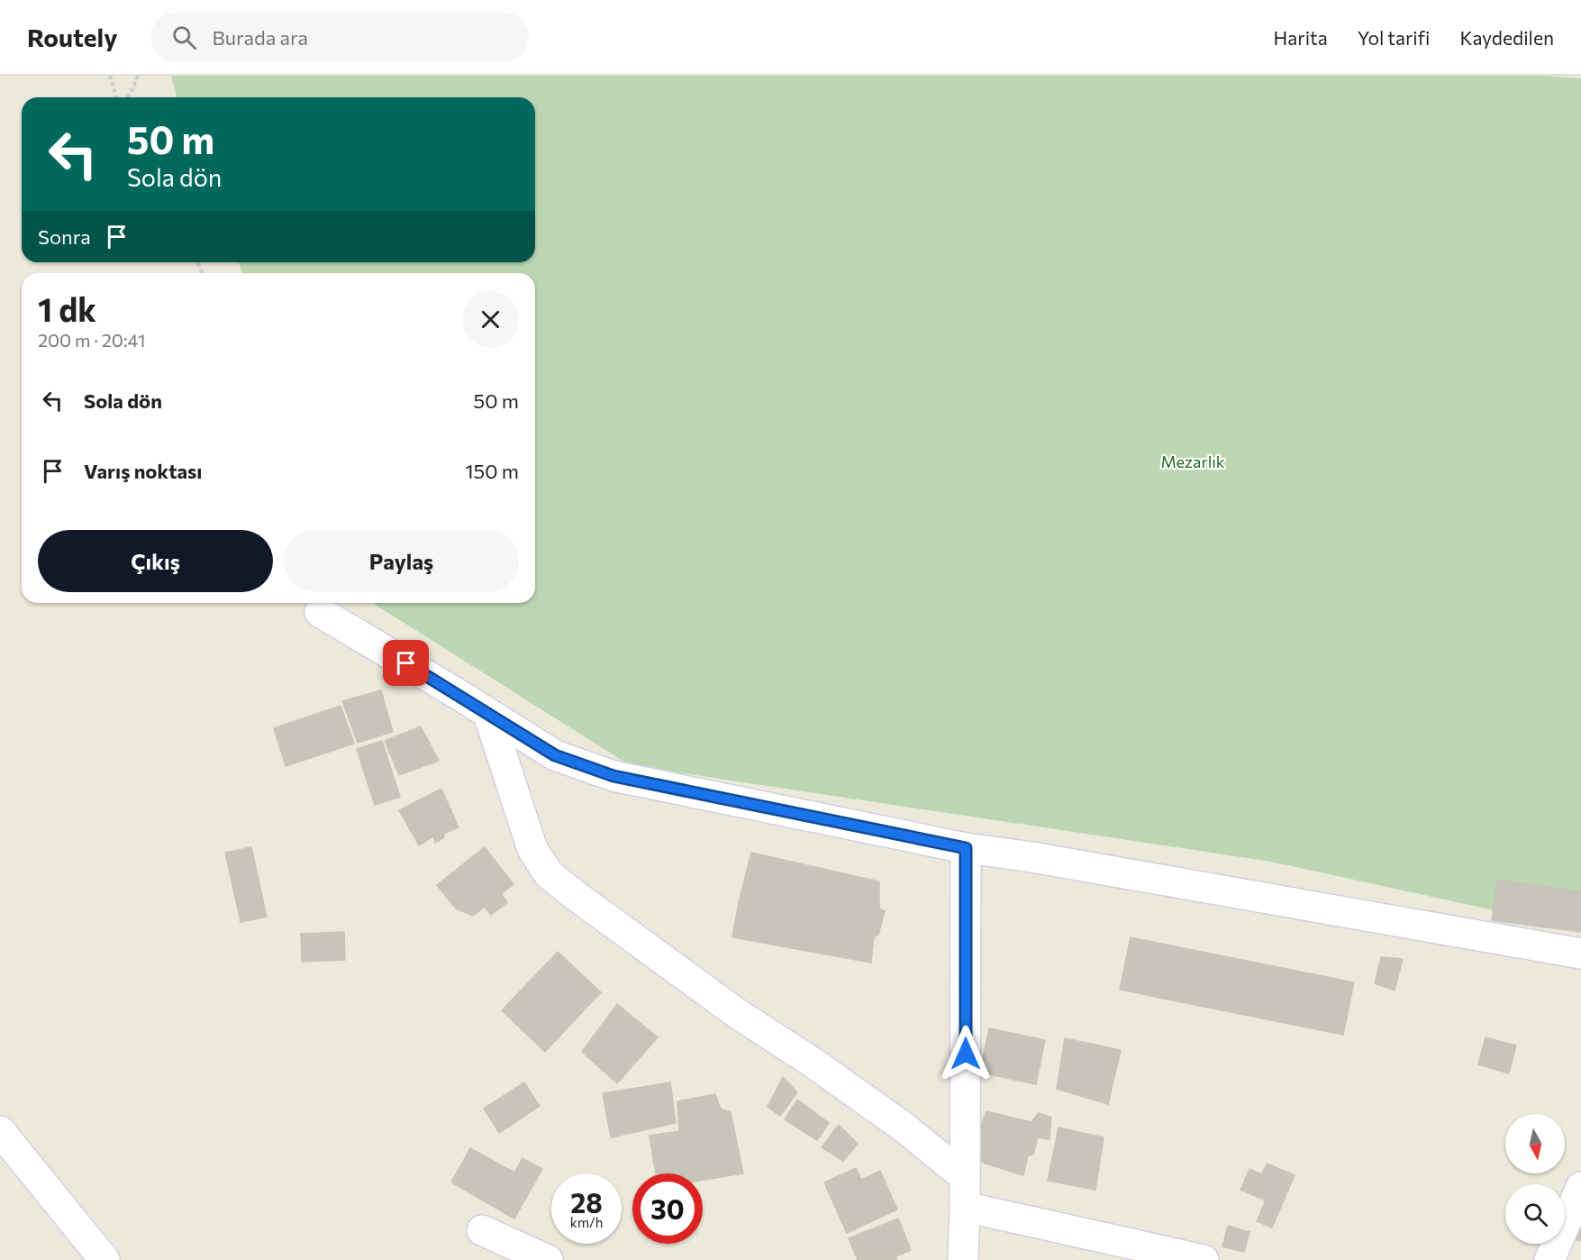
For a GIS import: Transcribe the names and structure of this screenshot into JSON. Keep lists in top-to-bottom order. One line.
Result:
{"parks":["Mezarlık"],"north":"bottom","page":{"header":"Routely","search":"Burada ara","nav":["Harita","Yol tarifi","Kaydedilen"],"turn":["50 m","Sola dön"],"then":"Sonra","heading":["1 dk","200 m · 20:41"],"list":[{"name":"Sola dön","value":"50 m"},{"name":"Varış noktası","value":"150 m"}],"buttons":["Çıkış","Paylaş"],"speed":"28 km/h","limit":"30"}}
